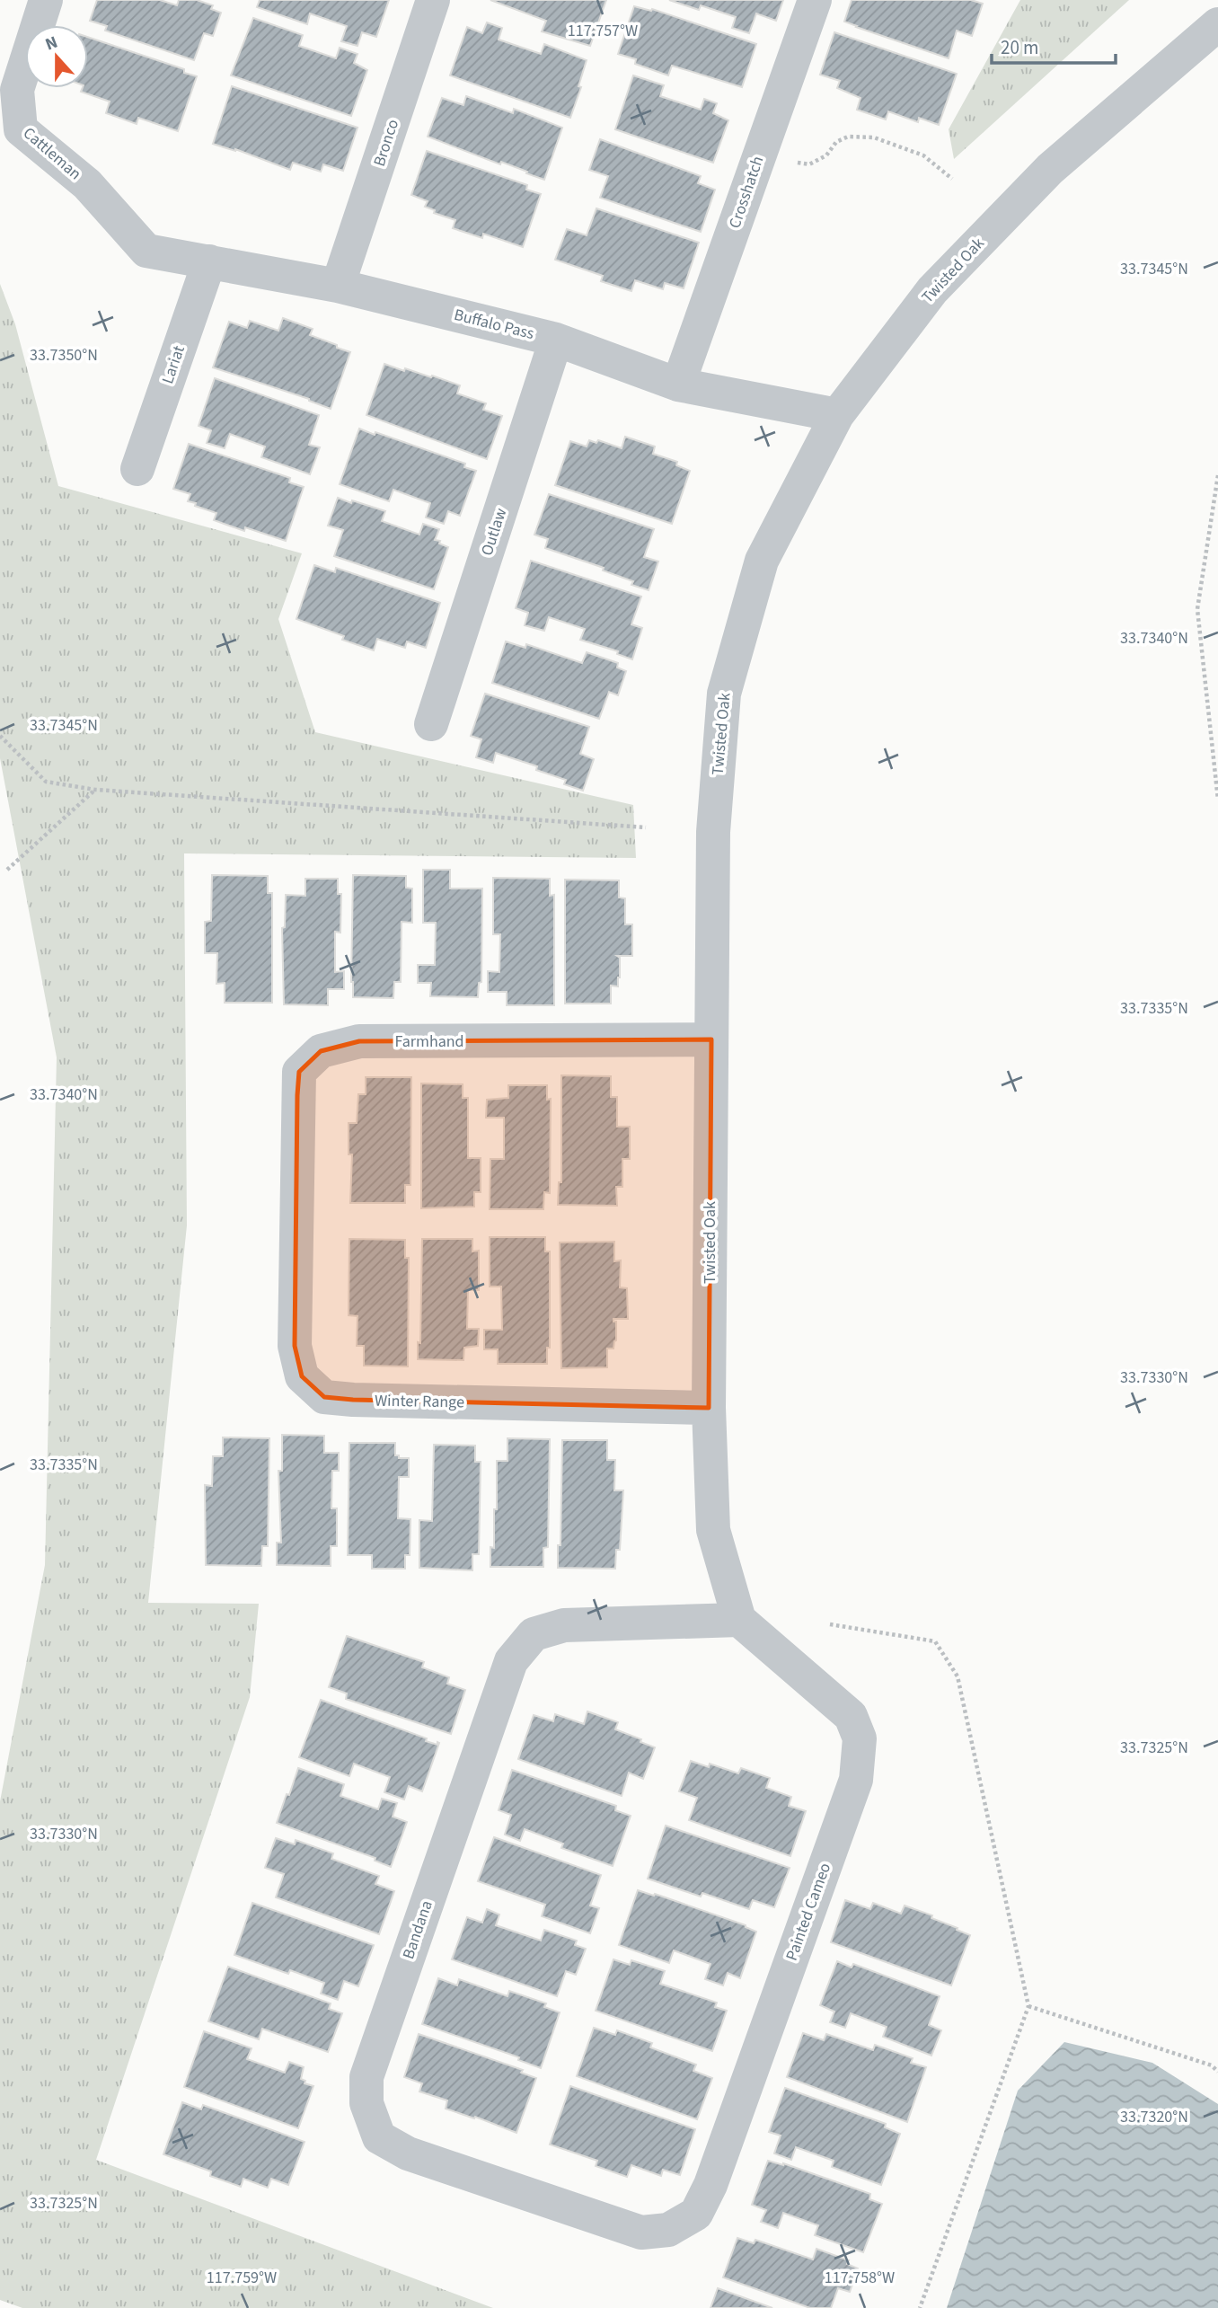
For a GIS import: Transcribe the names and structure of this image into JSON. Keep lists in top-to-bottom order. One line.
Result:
{"streets":{"street":["Bronco","Cattleman","Crosshatch","Twisted Oak","Buffalo Pass","Lariat","Outlaw","Farmhand","Winter Range","Painted Cameo","Bandana"]},"crossings":[["Bronco","Buffalo Pass"],["Cattleman","Buffalo Pass"],["Crosshatch","Buffalo Pass"],["Twisted Oak","Buffalo Pass"],["Twisted Oak","Farmhand"],["Twisted Oak","Winter Range"],["Twisted Oak","Painted Cameo"],["Twisted Oak","Bandana"],["Buffalo Pass","Lariat"],["Buffalo Pass","Outlaw"],["Farmhand","Winter Range"],["Painted Cameo","Bandana"]],"scale_bar":"20 m","north":"top","coordinates":["117.757°W","33.7345°N","33.7350°N","33.7340°N","33.7335°N","33.7330°N","33.7325°N","33.7320°N","117.759°W","117.758°W"]}
